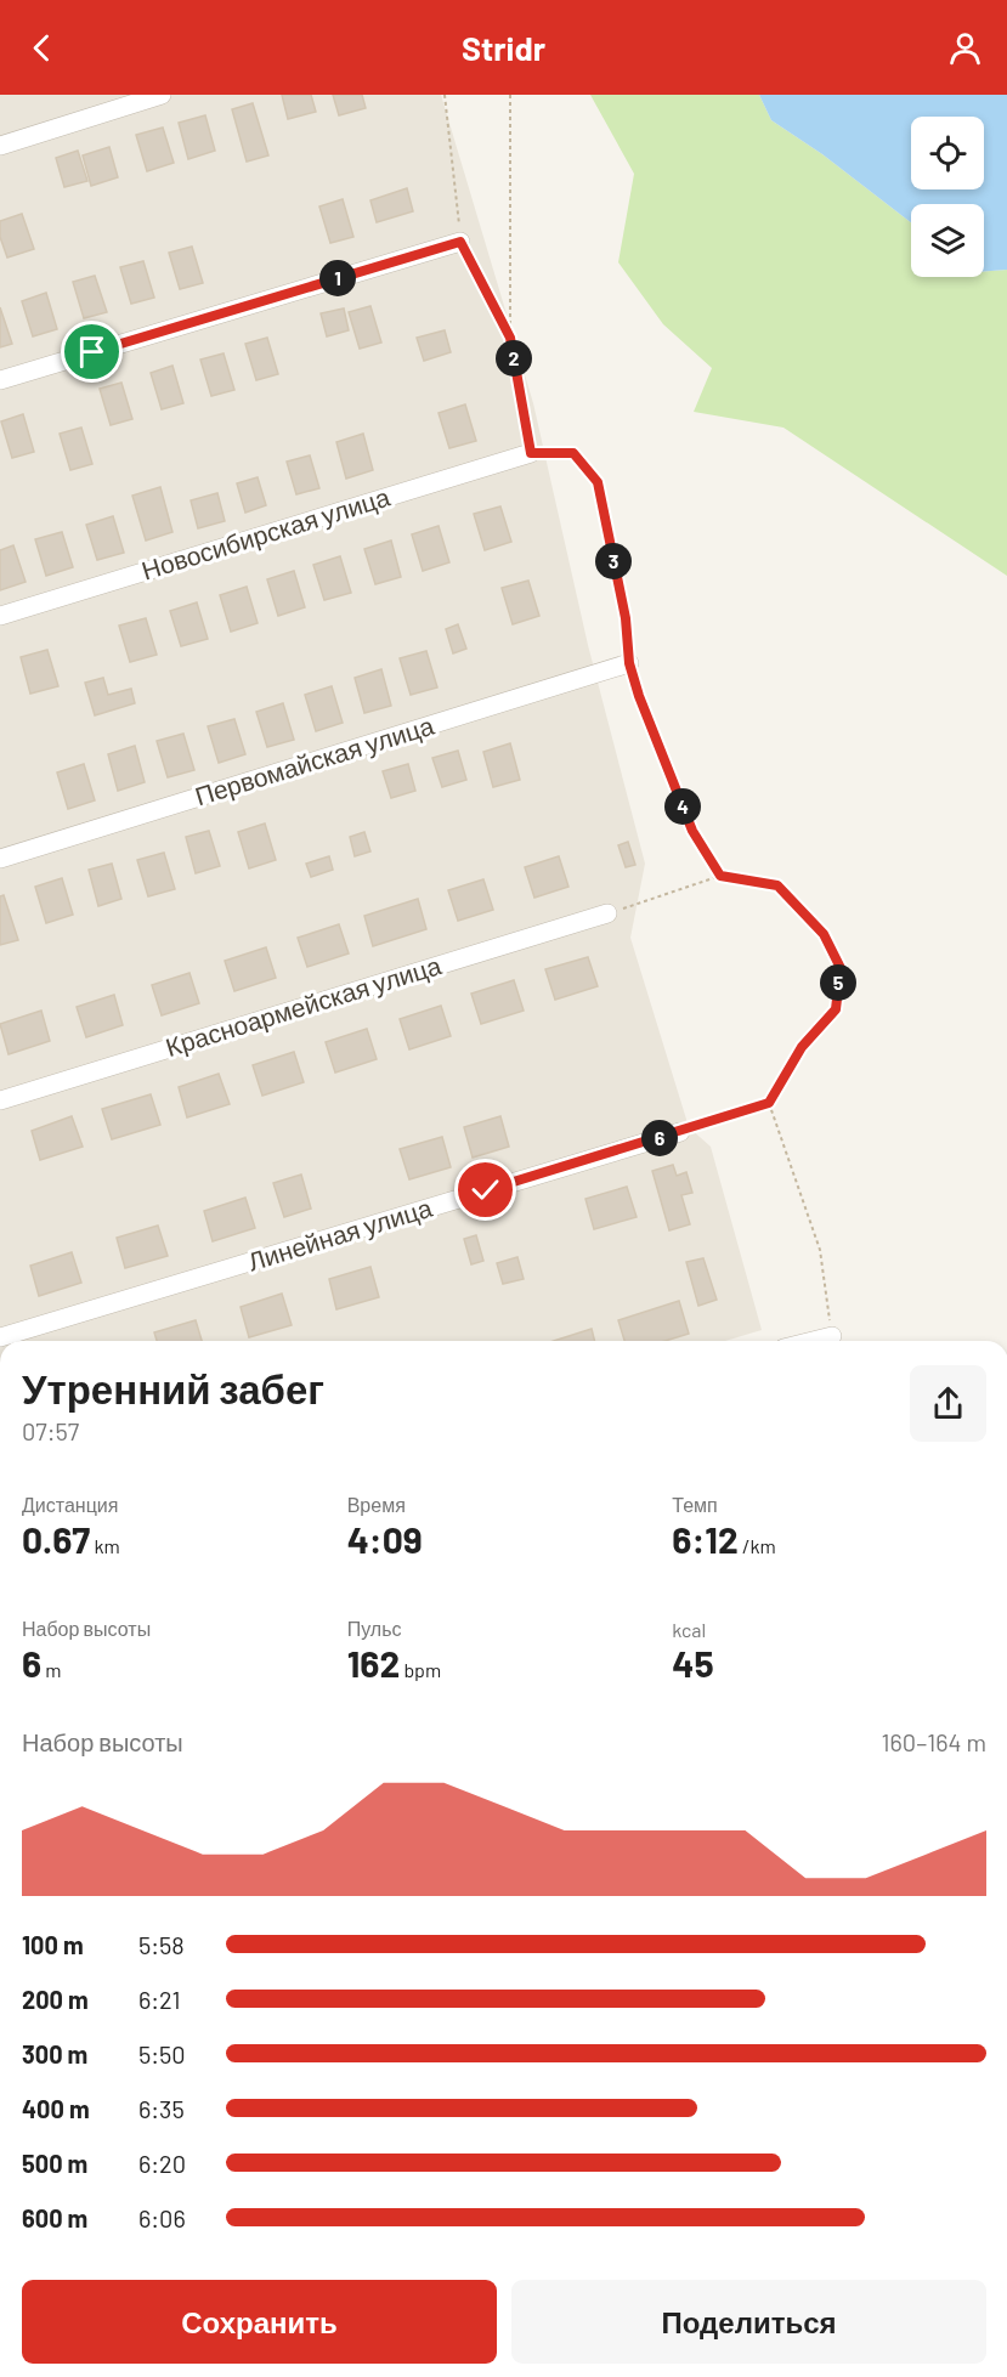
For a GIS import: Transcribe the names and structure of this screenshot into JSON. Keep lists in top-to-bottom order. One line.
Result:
{"streets":{"street":["Новосибирская улица","Первомайская улица","Красноармейская улица","Линейная улица"]},"page":{"header":"Stridr","pins":["1","2","3","4","5","6"],"heading":["Утренний забег","07:57"],"stats":[["Дистанция","0.67 km"],["Время","4:09"],["Темп","6:12 /km"],["Набор высоты","6 m"],["Пульс","162 bpm"],["kcal","45"]],"chart":["Набор высоты","160–164 m"],"list":[{"name":"100 m","note":"5:58"},{"name":"200 m","note":"6:21"},{"name":"300 m","note":"5:50"},{"name":"400 m","note":"6:35"},{"name":"500 m","note":"6:20"},{"name":"600 m","note":"6:06"}],"buttons":["Сохранить","Поделиться"]}}
